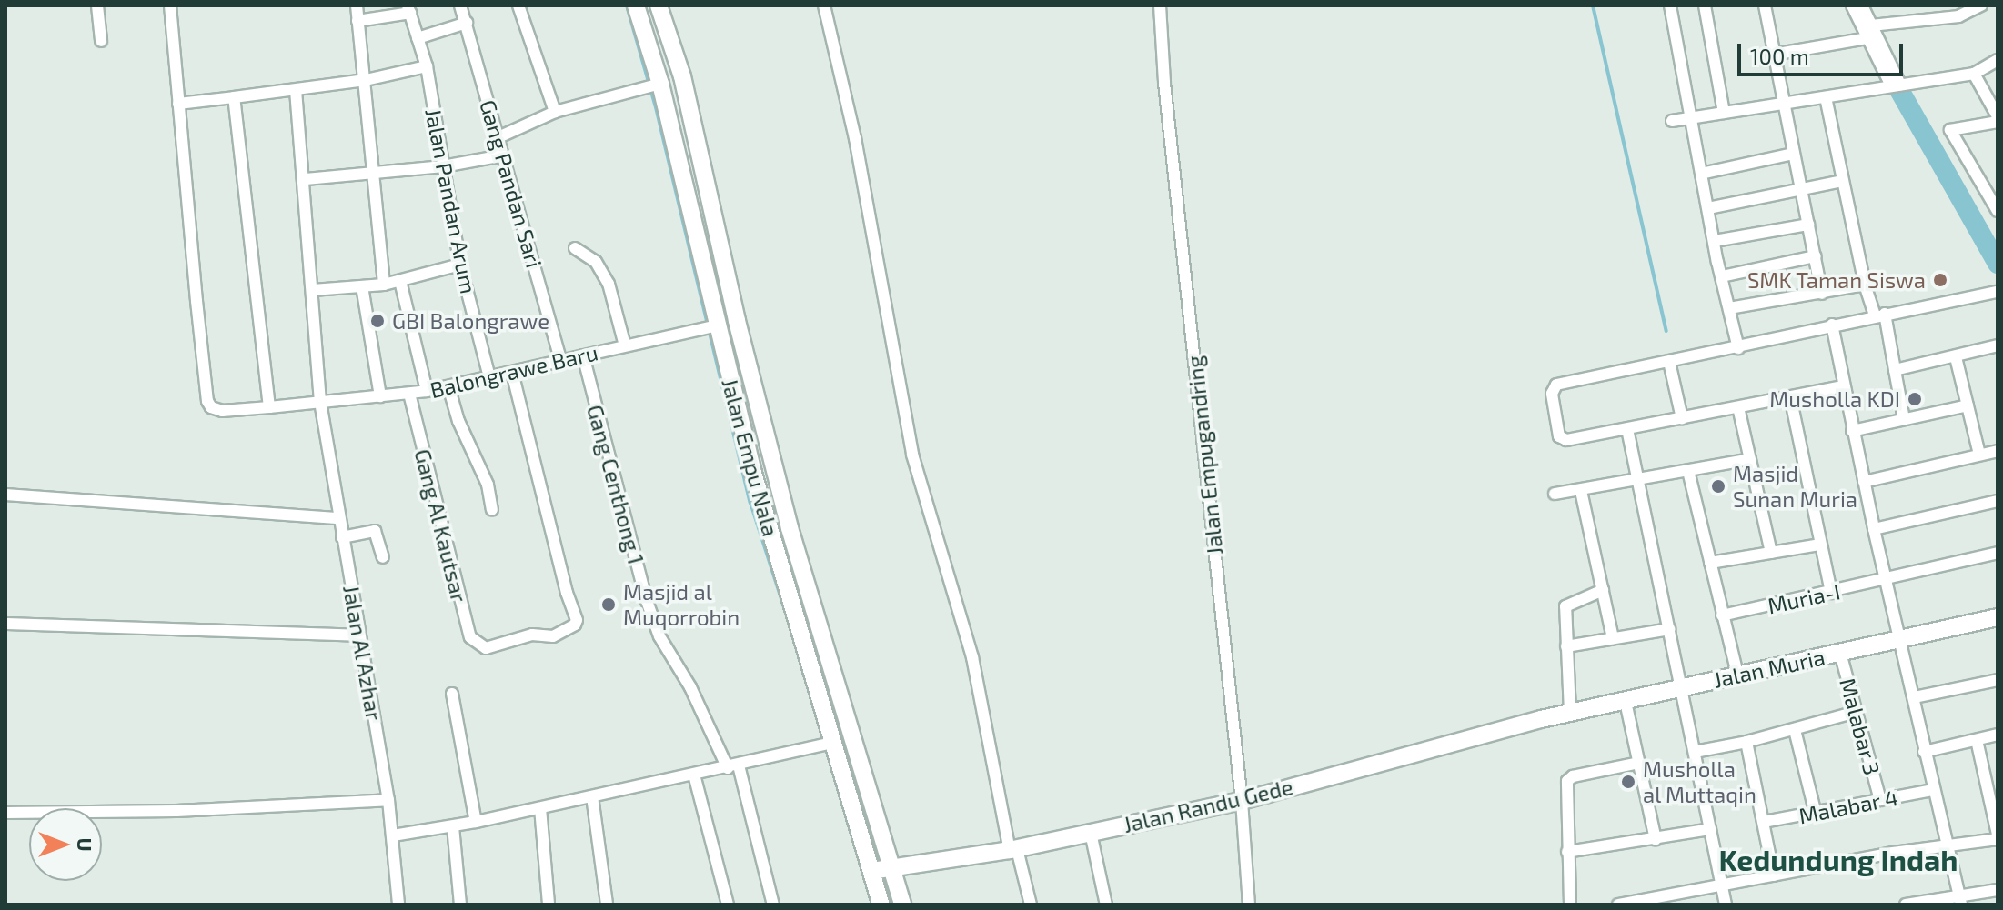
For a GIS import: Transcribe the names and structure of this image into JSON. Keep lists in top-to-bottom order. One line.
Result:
{"streets":{"main road":["Jalan Empu Nala","Jalan Muria","Jalan Randu Gede"],"street":["Gang Pandan Sari","Jalan Pandan Arum","Balongrawe Baru","Jalan Empugandring","Gang Centhong 1","Gang Al Kautsar","Muria-I","Jalan Al Azhar","Malabar 3","Malabar 4"]},"crossings":[["Gang Pandan Sari","Balongrawe Baru"],["Jalan Pandan Arum","Balongrawe Baru"],["Balongrawe Baru","Jalan Empu Nala"],["Balongrawe Baru","Gang Centhong 1"],["Balongrawe Baru","Gang Al Kautsar"],["Balongrawe Baru","Jalan Al Azhar"],["Jalan Empugandring","Jalan Randu Gede"],["Jalan Empu Nala","Jalan Randu Gede"],["Jalan Muria","Malabar 3"],["Jalan Muria","Jalan Randu Gede"],["Malabar 3","Malabar 4"]],"districts":["Kedundung Indah"],"places":["SMK Taman Siswa","GBI Balongrawe","Musholla KDI","Masjid Sunan Muria","Masjid al Muqorrobin","Musholla al Muttaqin"],"scale_bar":"100 m","north":"right"}
